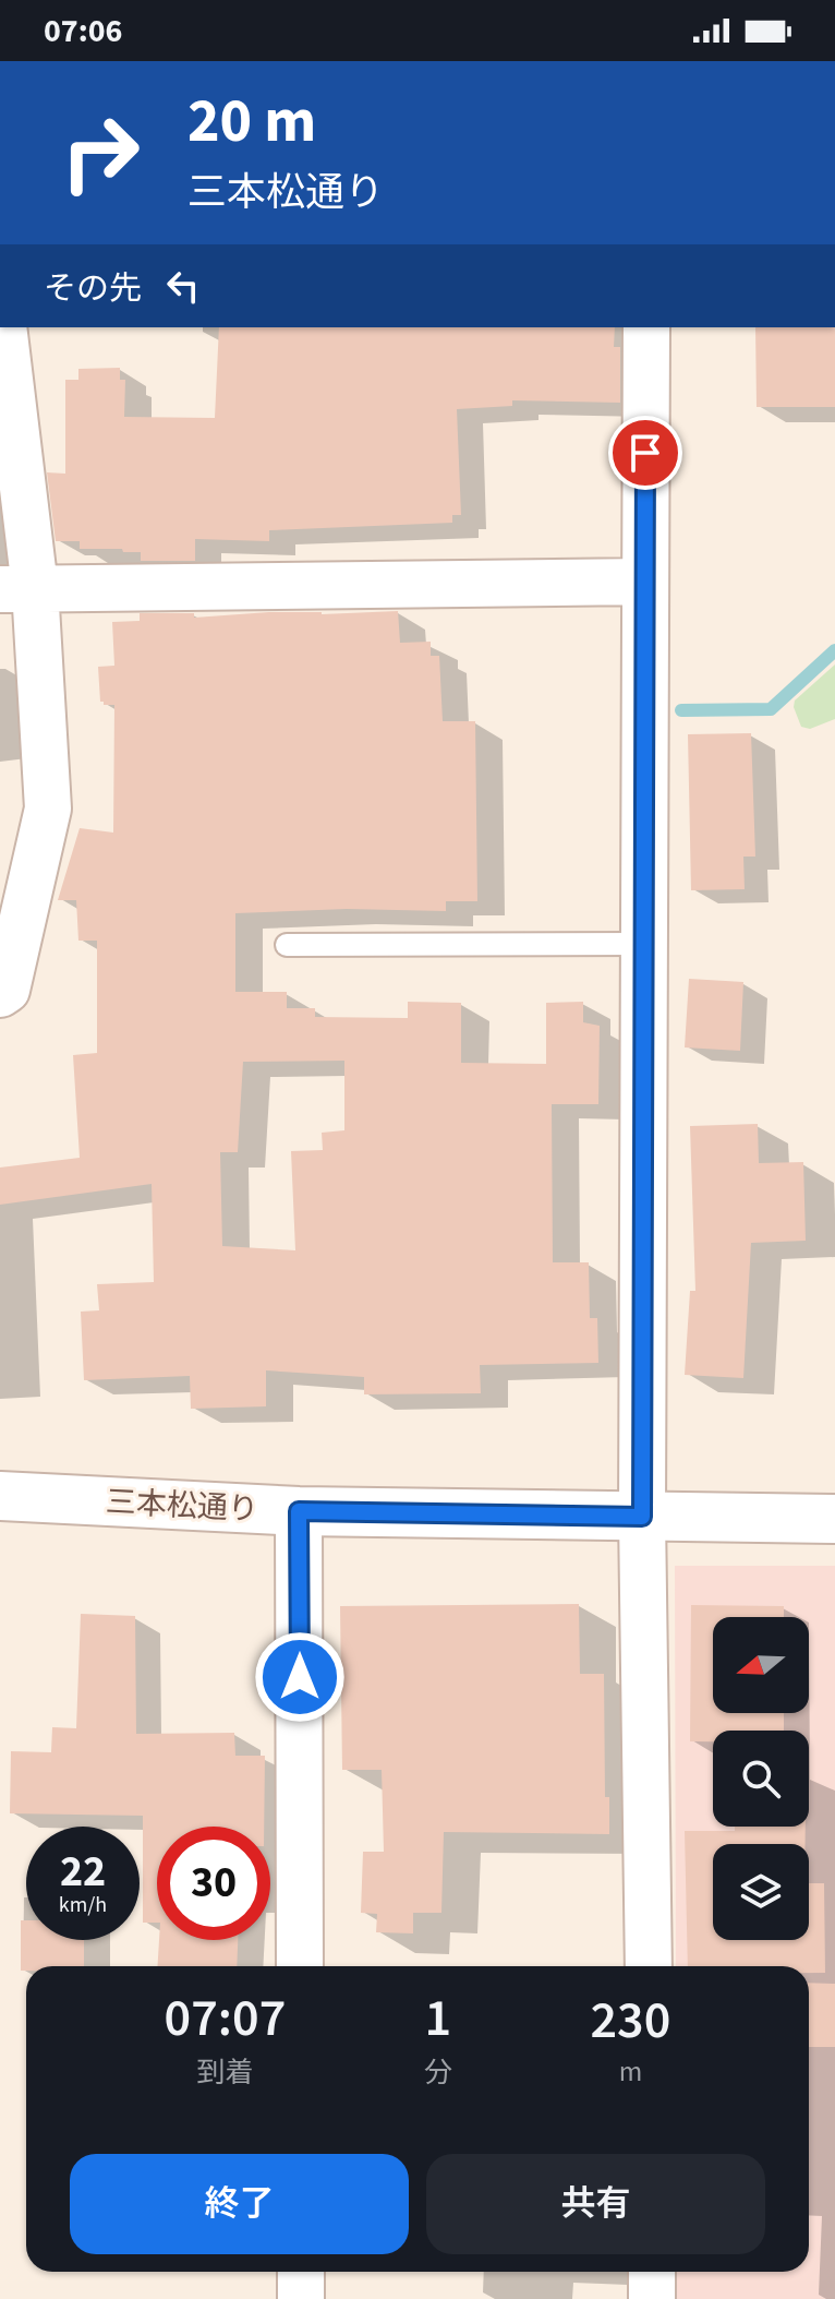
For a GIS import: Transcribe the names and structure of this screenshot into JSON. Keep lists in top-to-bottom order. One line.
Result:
{"streets":{"street":["三本松通り"]},"north":"left","page":{"status":"07:06","turn":["20 m","三本松通り"],"then":"その先","speed":"22 km/h","limit":"30","eta":["07:07","到着","1","分","230","m"],"buttons":["終了","共有"]}}
